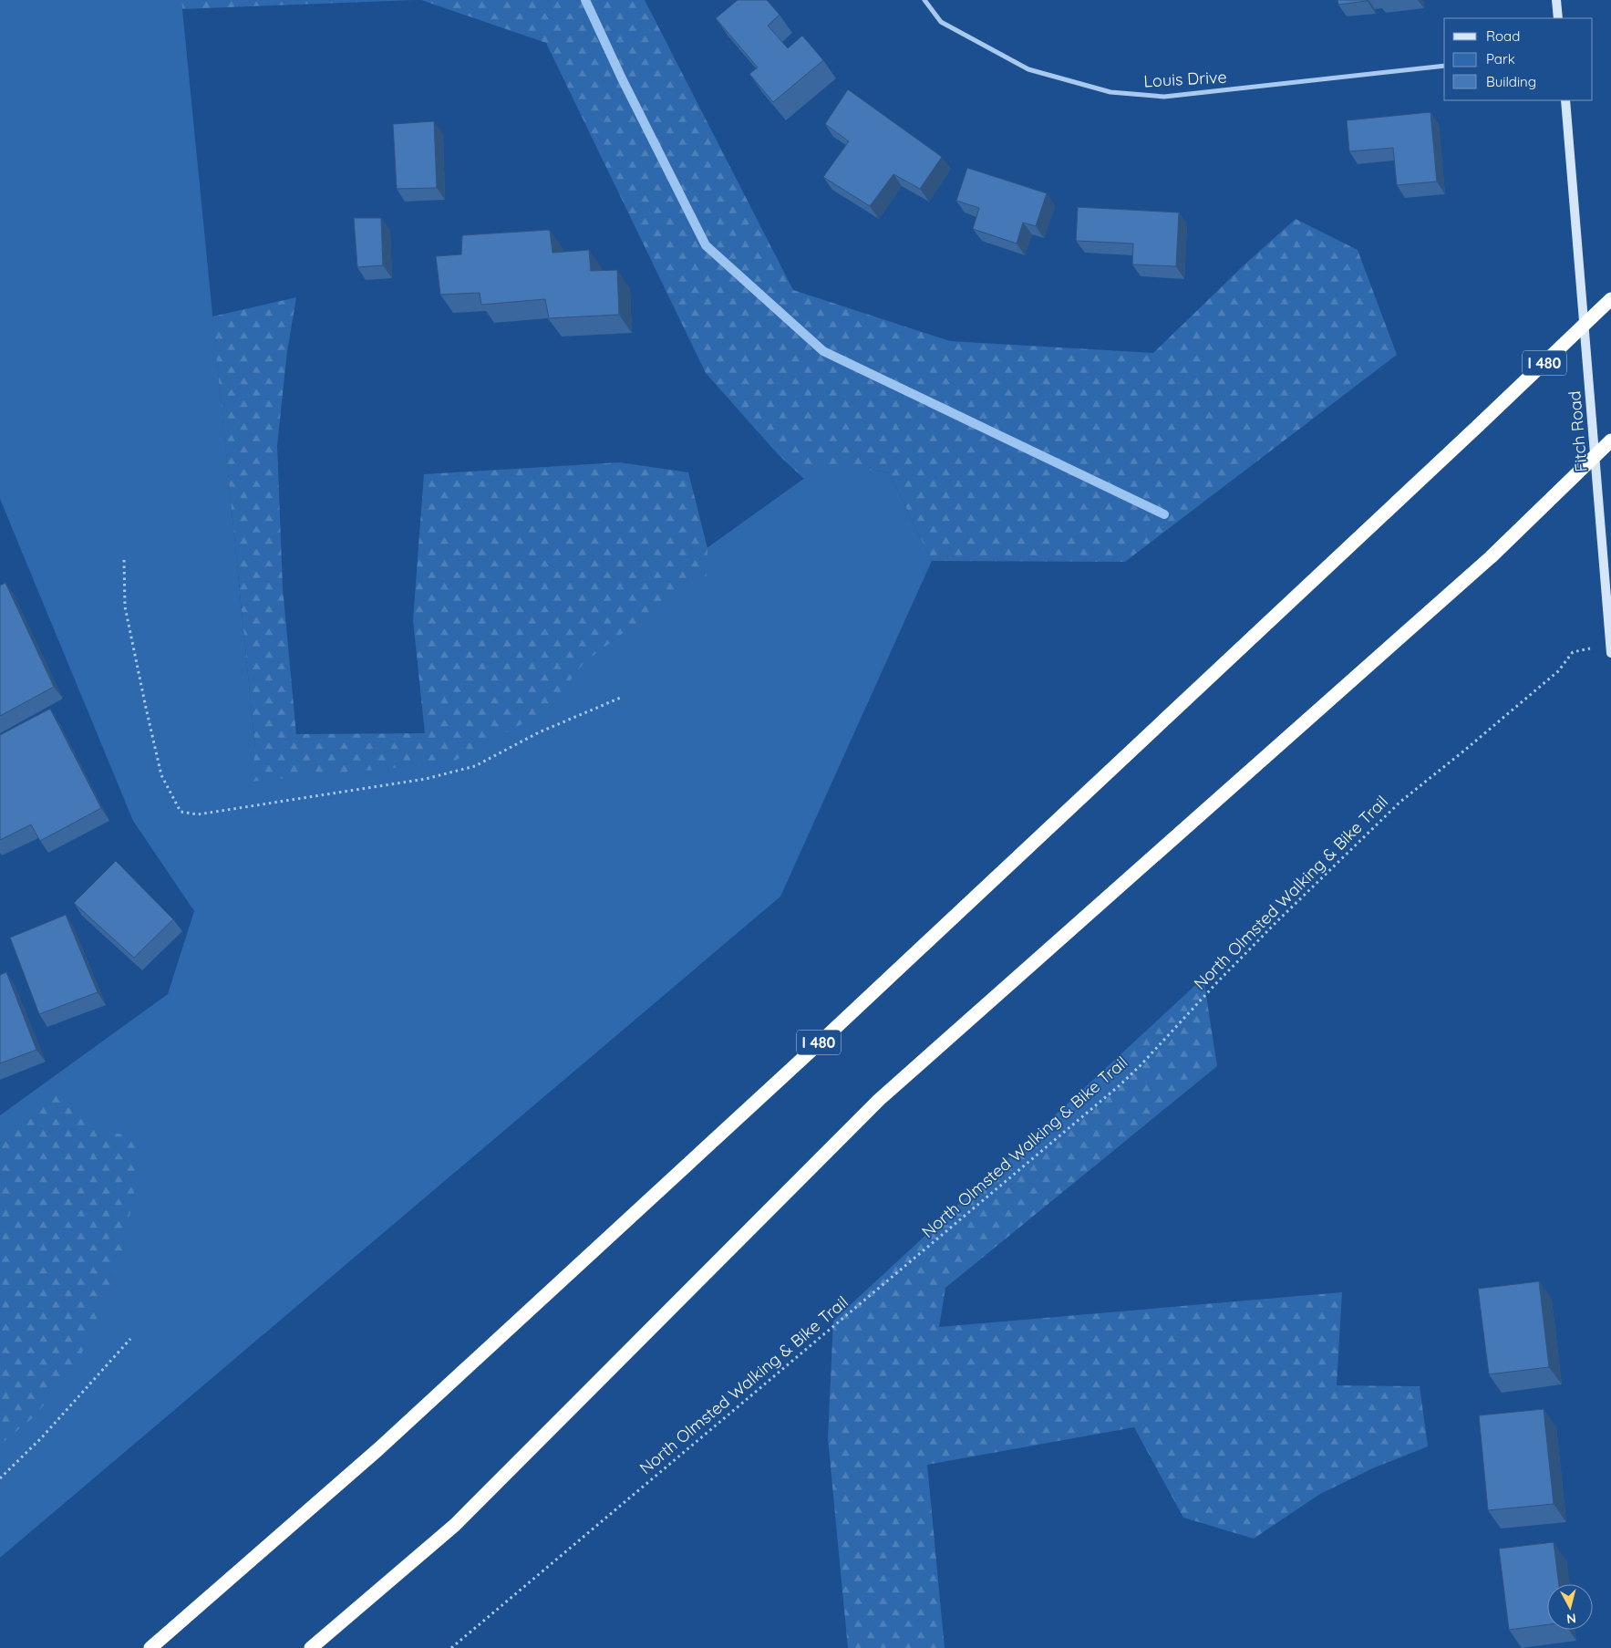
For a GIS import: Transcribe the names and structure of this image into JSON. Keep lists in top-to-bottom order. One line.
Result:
{"streets":{"highway":["I 480"],"street":["Louis Drive","Fitch Road"],"path":["North Olmsted Walking & Bike Trail"]},"legend":["Road","Park","Building"],"north":"bottom"}
